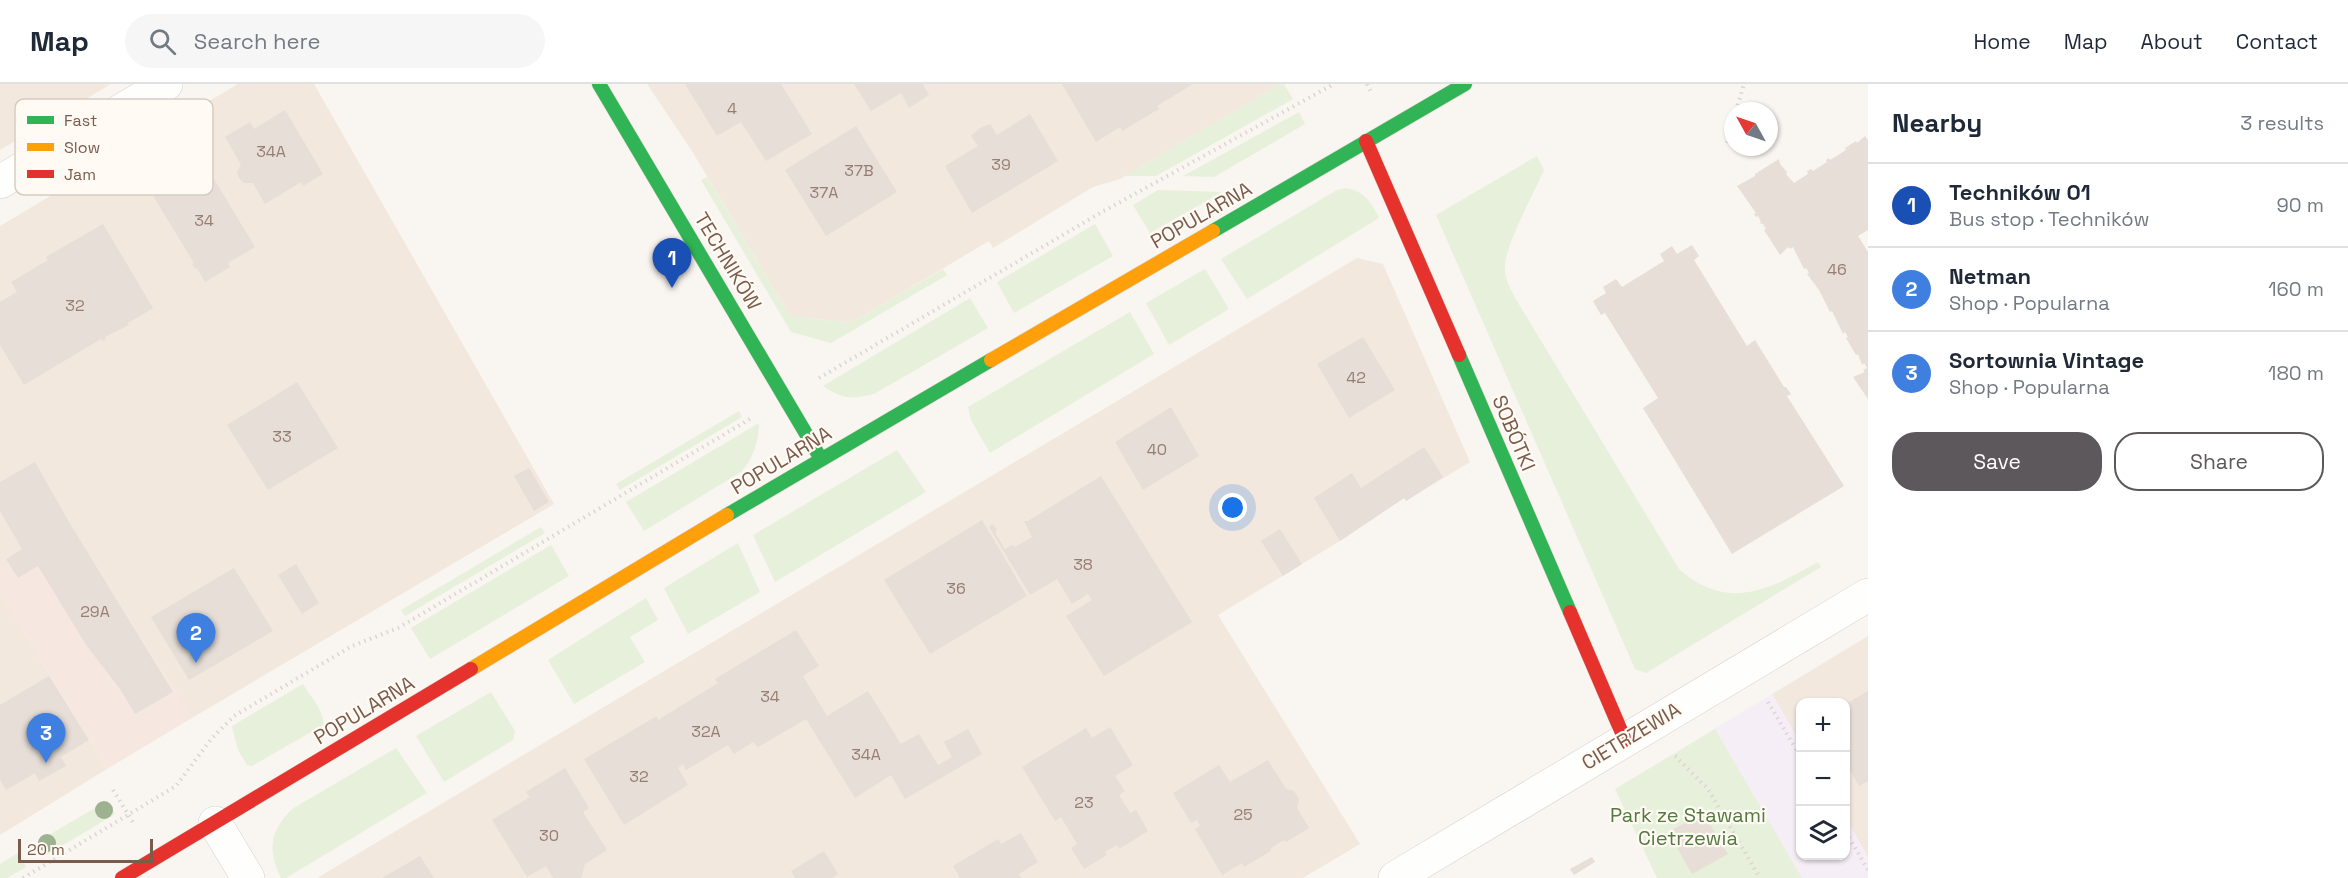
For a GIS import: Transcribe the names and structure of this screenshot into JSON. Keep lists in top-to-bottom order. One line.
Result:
{"streets":{"street":["POPULARNA","TECHNIKÓW","SOBÓTKI","CIETRZEWIA"]},"crossings":[["POPULARNA","TECHNIKÓW"],["POPULARNA","SOBÓTKI"],["SOBÓTKI","CIETRZEWIA"]],"parks":["Park ze Stawami Cietrzewia"],"house_numbers":["4","34A","39","37B","37A","34","46","32","42","33","40","38","36","29A","34","32A","34A","32","23","25","30"],"legend":["Fast","Slow","Jam"],"scale_bar":"20 m","north":"top left","page":{"header":"Map","search":"Search here","nav":["Home","Map","About","Contact"],"heading":["Nearby","3 results"],"list":[{"mark":"1","name":"Techników 01","note":"Bus stop · Techników","value":"90 m"},{"mark":"2","name":"Netman","note":"Shop · Popularna","value":"160 m"},{"mark":"3","name":"Sortownia Vintage","note":"Shop · Popularna","value":"180 m"}],"pins":["1","2","3"],"buttons":["Save","Share"],"map_buttons":["+","−"],"scale":"20 m"}}
